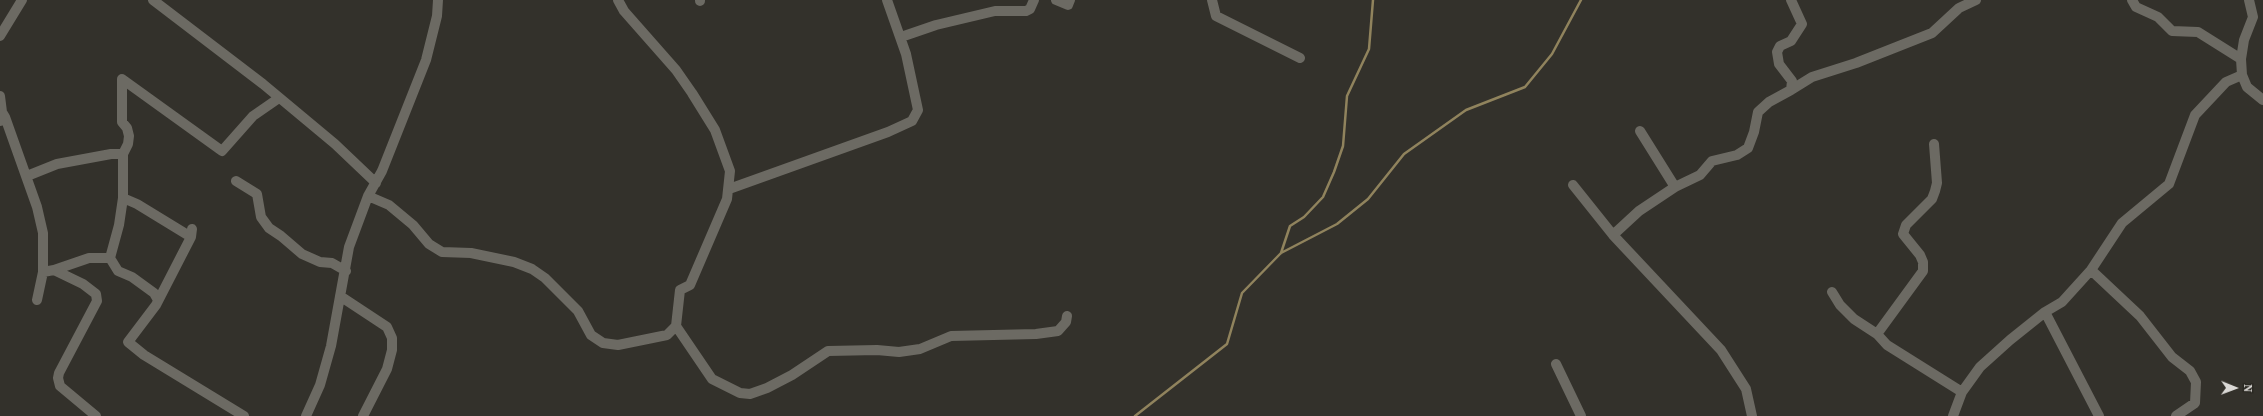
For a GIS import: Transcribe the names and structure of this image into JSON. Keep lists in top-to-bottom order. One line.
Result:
{"north":"right"}
